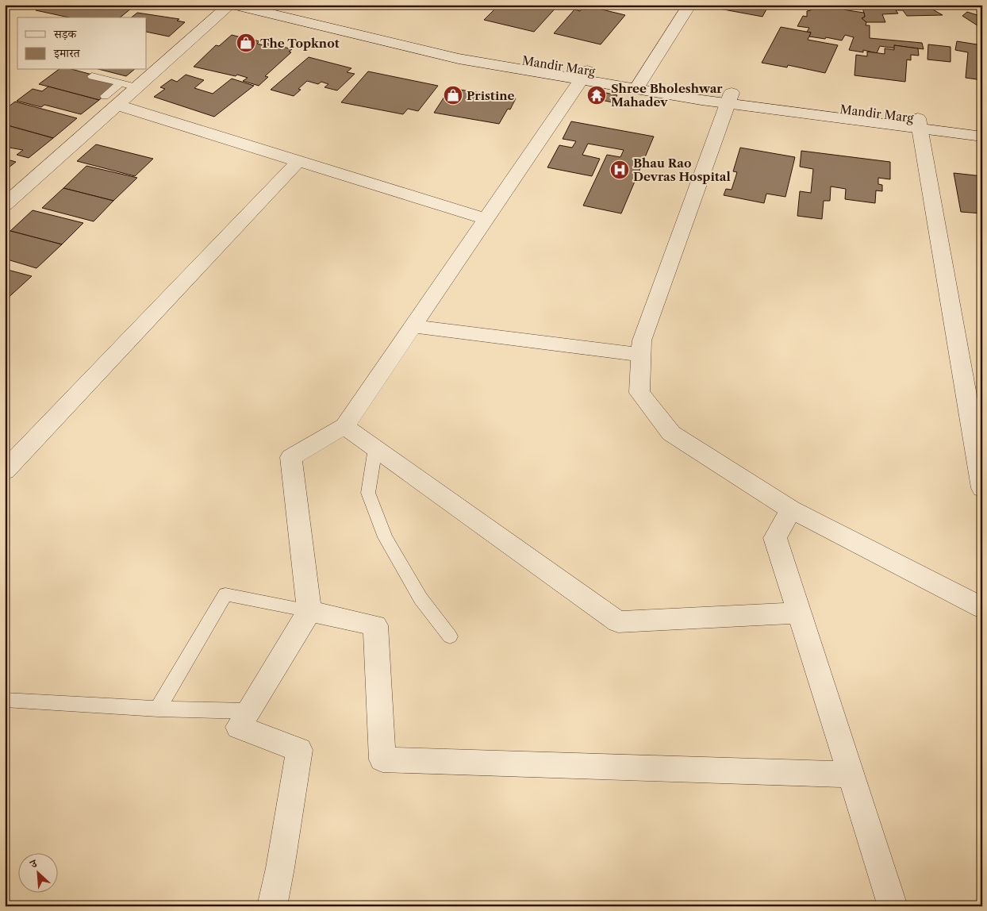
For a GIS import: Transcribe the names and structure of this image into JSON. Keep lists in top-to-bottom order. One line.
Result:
{"streets":{"street":["Mandir Marg"]},"places":{"shop":["The Topknot","Pristine"],"temple":["Shree Bholeshwar Mahadev"],"hospital":["Bhau Rao Devras Hospital"]},"legend":["सड़क","इमारत"],"north":"top left"}
